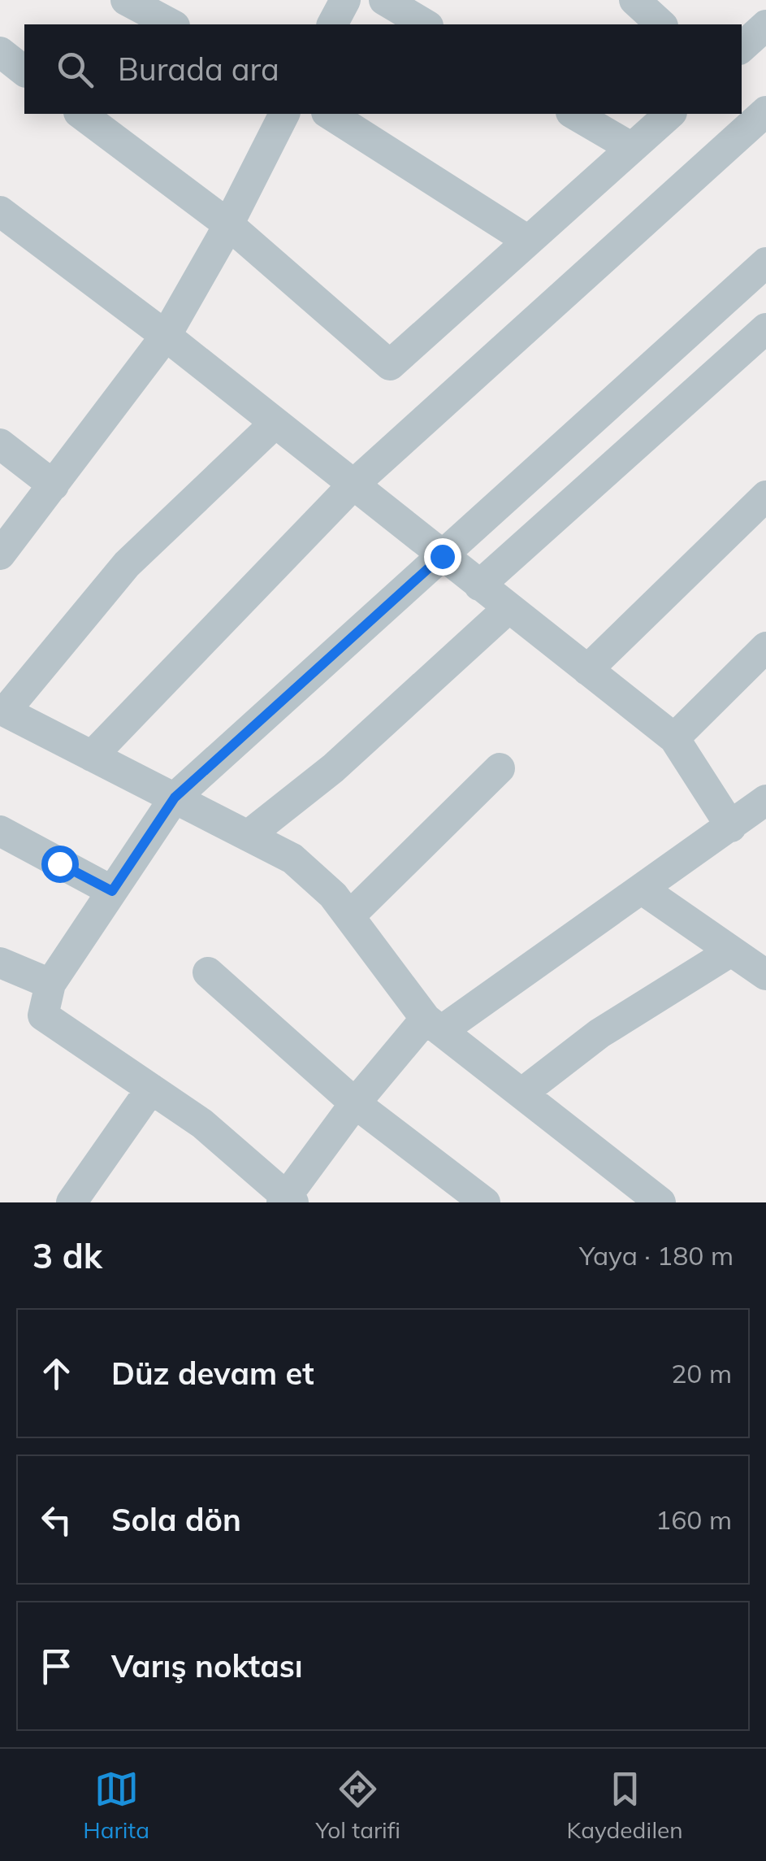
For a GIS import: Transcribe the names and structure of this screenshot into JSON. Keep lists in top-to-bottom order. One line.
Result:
{"page":{"search":"Burada ara","heading":["3 dk","Yaya · 180 m"],"list":[["Düz devam et","20 m"],["Sola dön","160 m"],"Varış noktası"],"nav":["Harita","Yol tarifi","Kaydedilen"]}}
